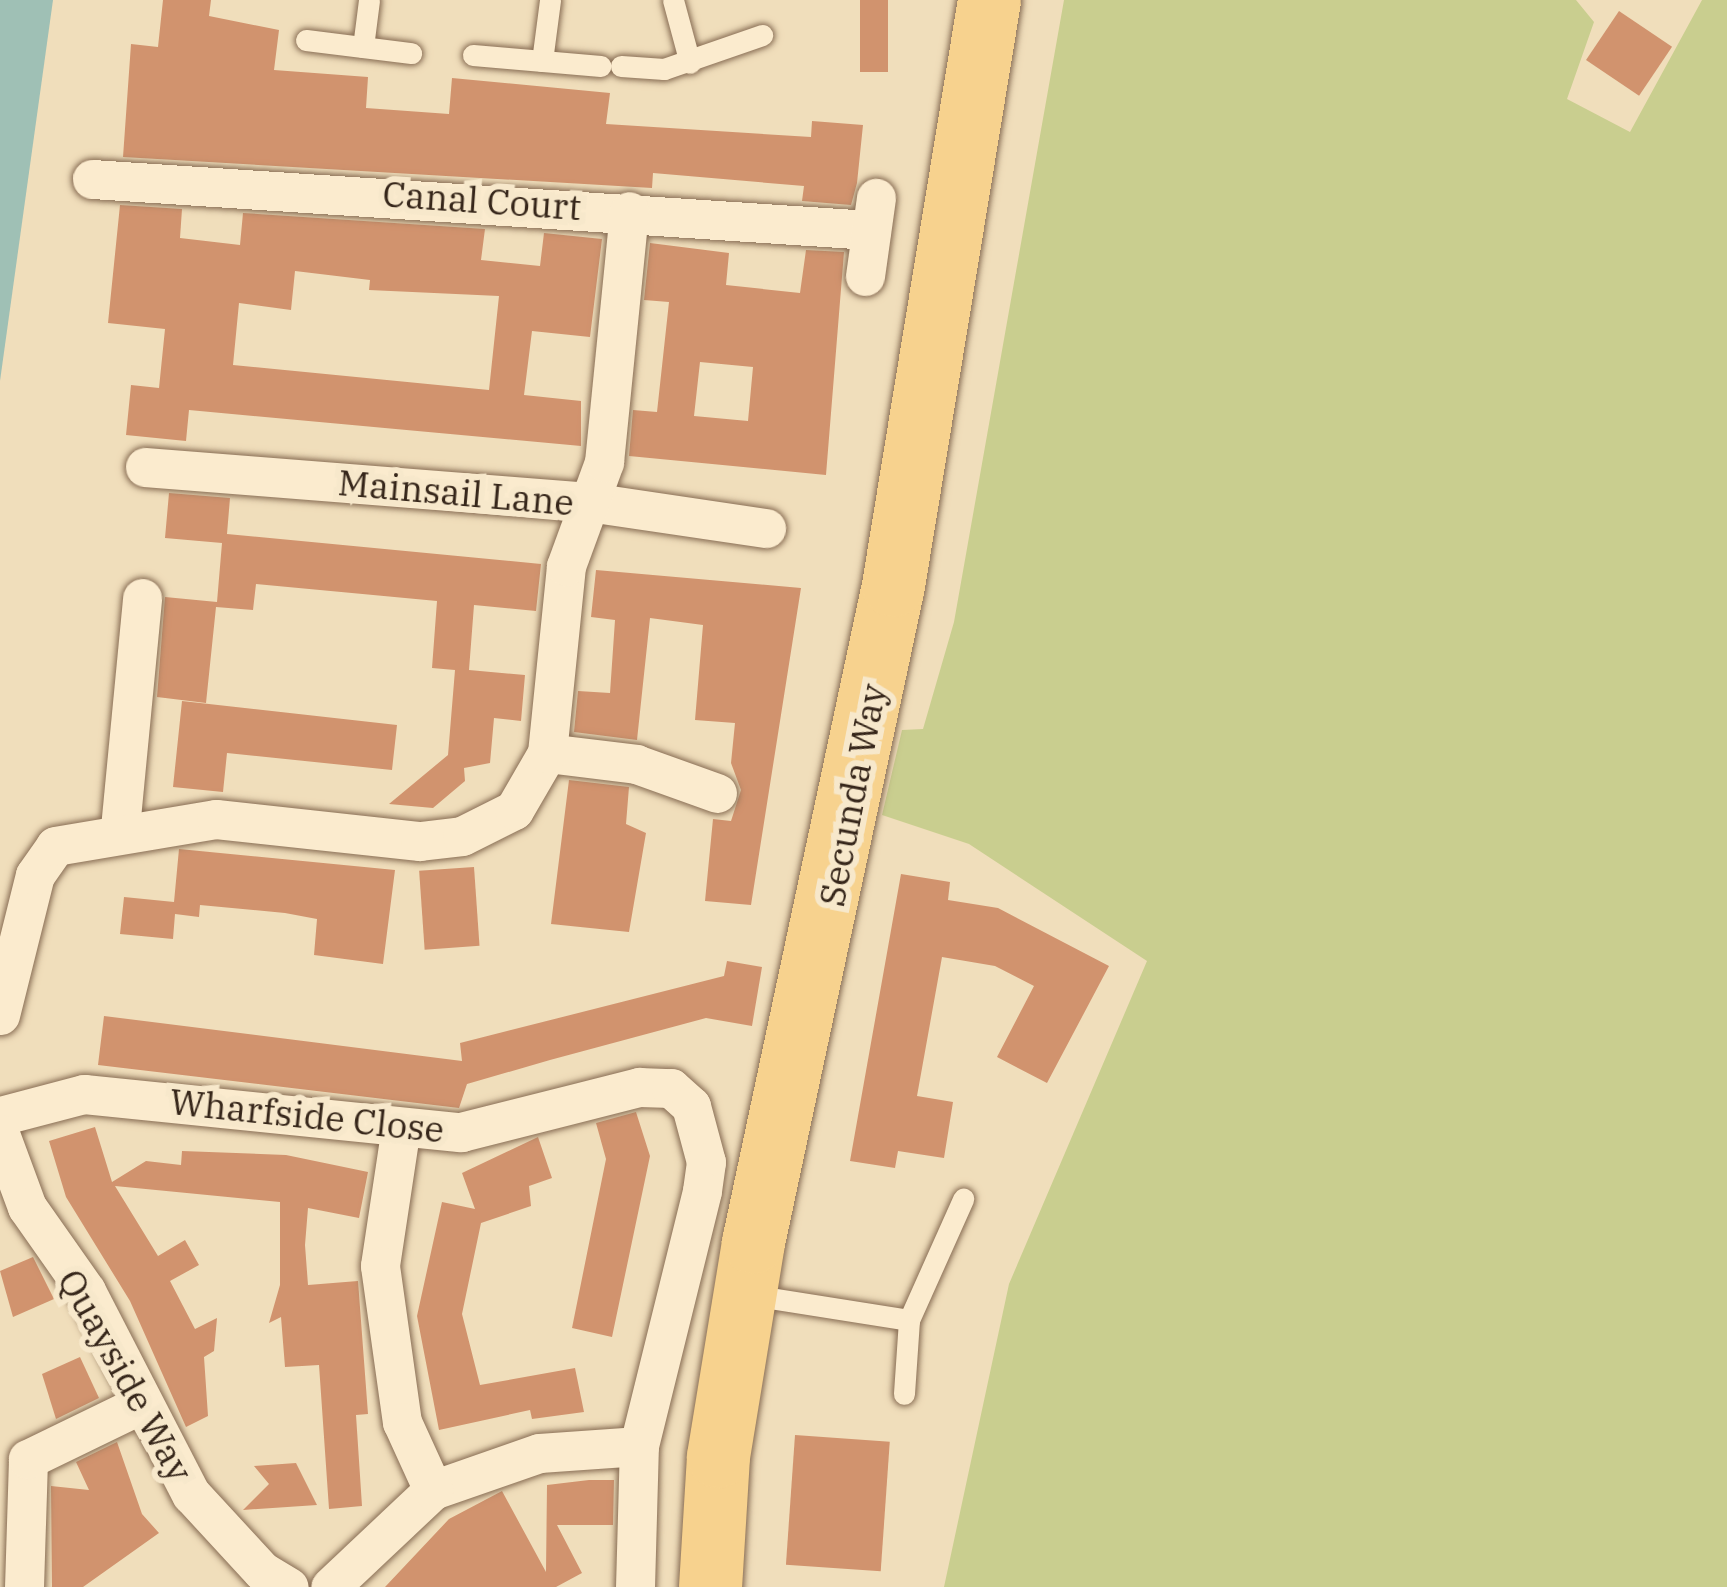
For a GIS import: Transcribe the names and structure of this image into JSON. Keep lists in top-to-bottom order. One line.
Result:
{"streets":{"main road":["Secunda Way"],"street":["Canal Court","Mainsail Lane","Wharfside Close","Quayside Way"]}}
